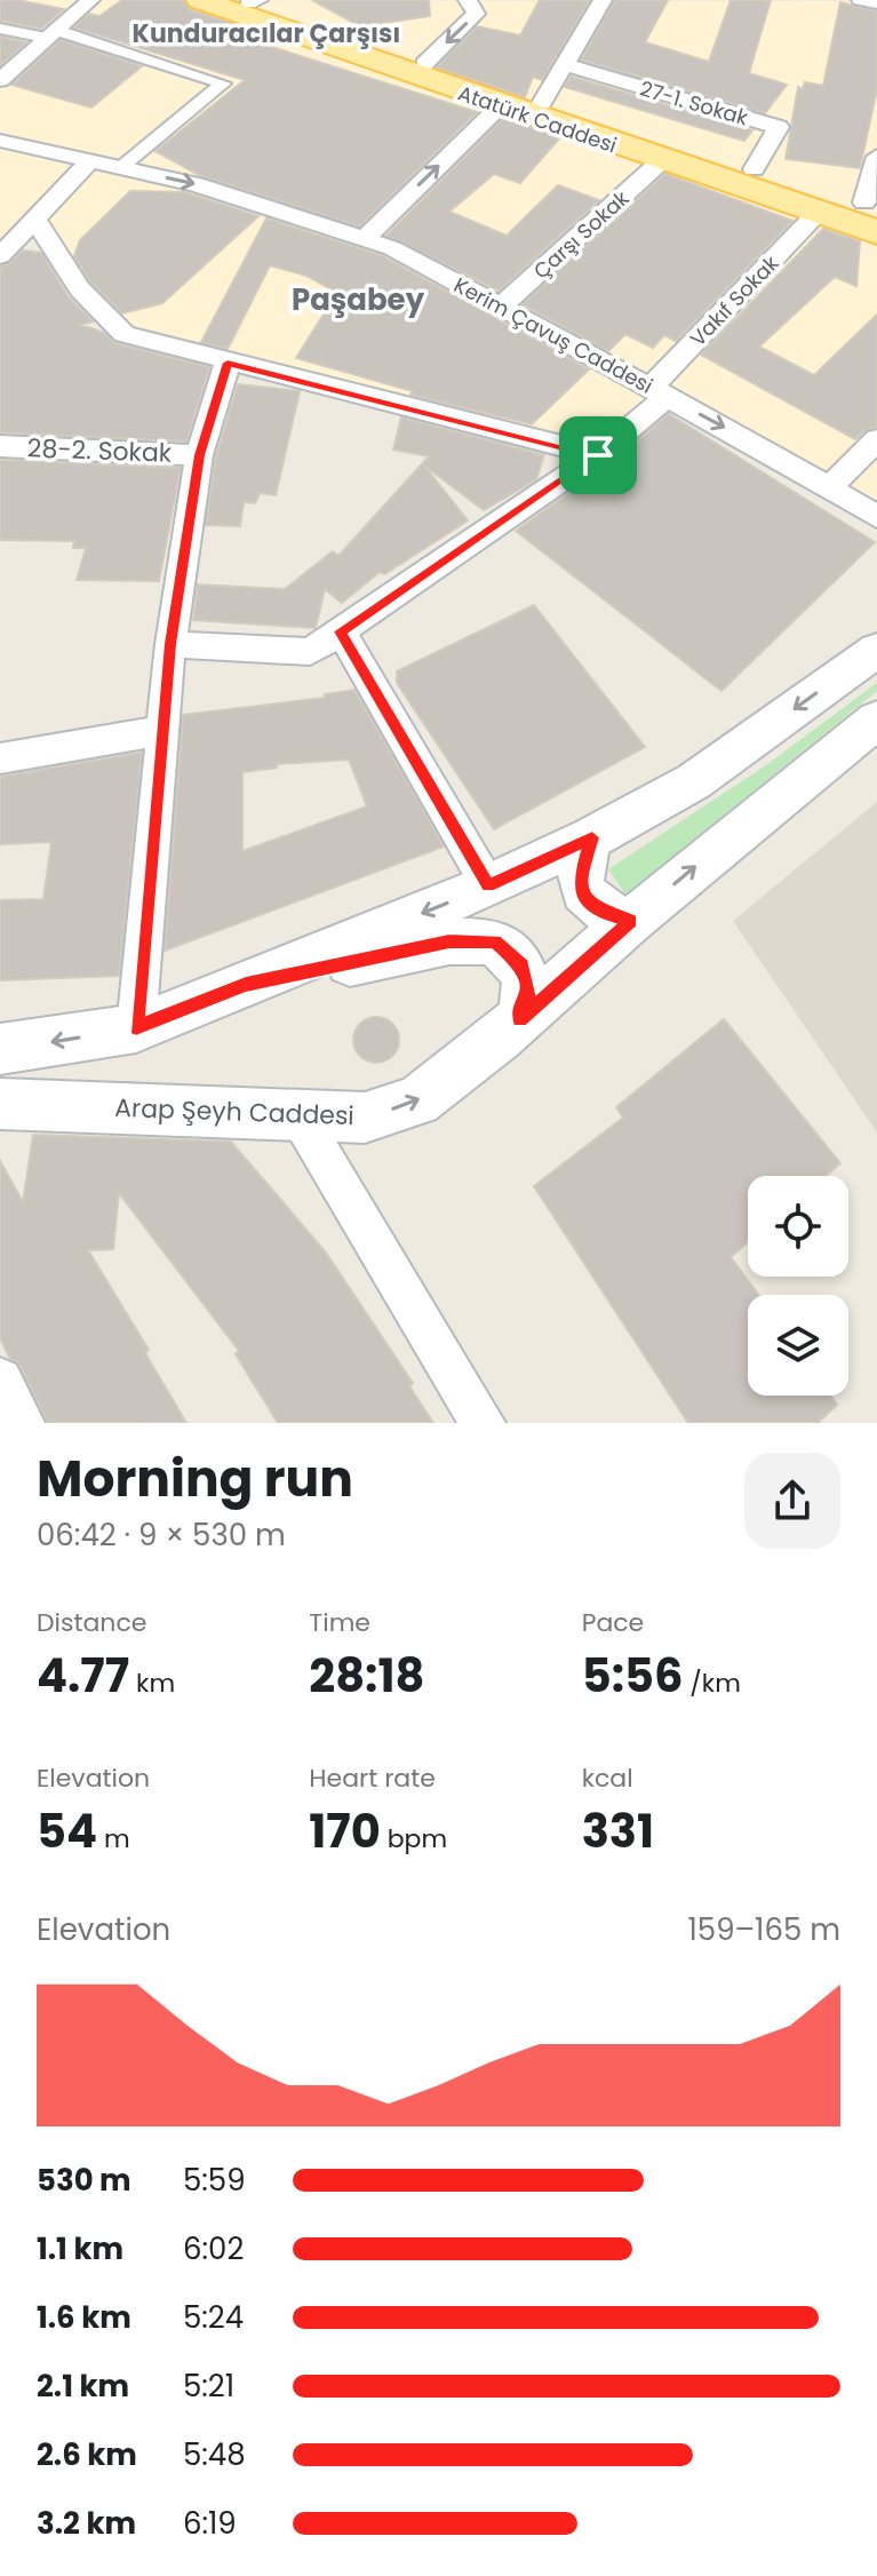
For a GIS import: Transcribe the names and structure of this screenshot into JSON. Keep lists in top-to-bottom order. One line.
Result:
{"streets":{"main road":["Atatürk Caddesi"],"street":["27-1. Sokak","Çarşı Sokak","Vakıf Sokak","Kerim Çavuş Caddesi","28-2. Sokak","Arap Şeyh Caddesi"]},"crossings":[["27-1. Sokak","Atatürk Caddesi"],["Atatürk Caddesi","Çarşı Sokak"],["Atatürk Caddesi","Vakıf Sokak"],["Çarşı Sokak","Kerim Çavuş Caddesi"],["Vakıf Sokak","Kerim Çavuş Caddesi"]],"districts":["Kunduracılar Çarşısı","Paşabey"],"page":{"heading":["Morning run","06:42 · 9 × 530 m"],"stats":[["Distance","4.77 km"],["Time","28:18"],["Pace","5:56 /km"],["Elevation","54 m"],["Heart rate","170 bpm"],["kcal","331"]],"chart":["Elevation","159–165 m"],"list":[{"name":"530 m","note":"5:59"},{"name":"1.1 km","note":"6:02"},{"name":"1.6 km","note":"5:24"},{"name":"2.1 km","note":"5:21"},{"name":"2.6 km","note":"5:48"},{"name":"3.2 km","note":"6:19"}]}}
